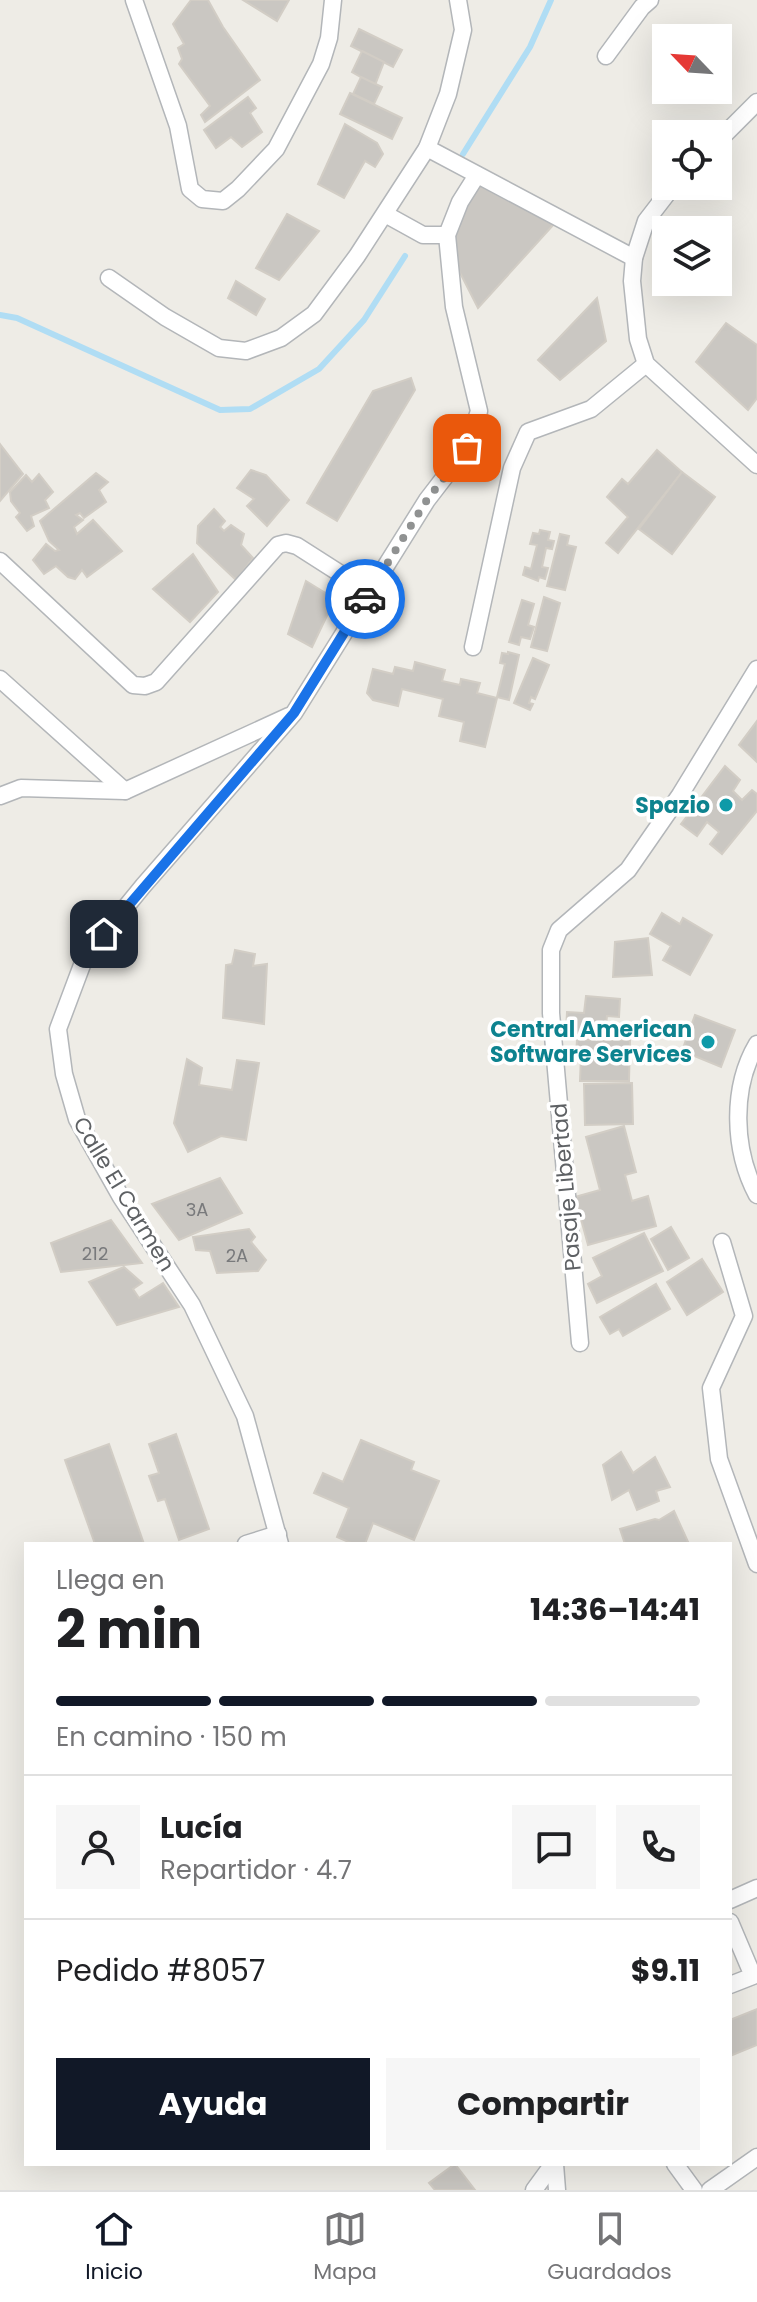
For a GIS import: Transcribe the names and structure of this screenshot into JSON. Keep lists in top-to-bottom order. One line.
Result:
{"streets":{"street":["Pasaje Libertad","Calle El Carmen"]},"places":["Spazio","Central American Software Services"],"house_numbers":["3A","212","2A"],"north":"top left","page":{"heading":["2 min","Llega en","14:36–14:41"],"panel":["Lucía","Repartidor · 4.7","Pedido #8057","$9.11"],"bar":"En camino · 150 m","buttons":["Ayuda","Compartir"],"tabs":["Inicio","Mapa","Guardados"]}}
